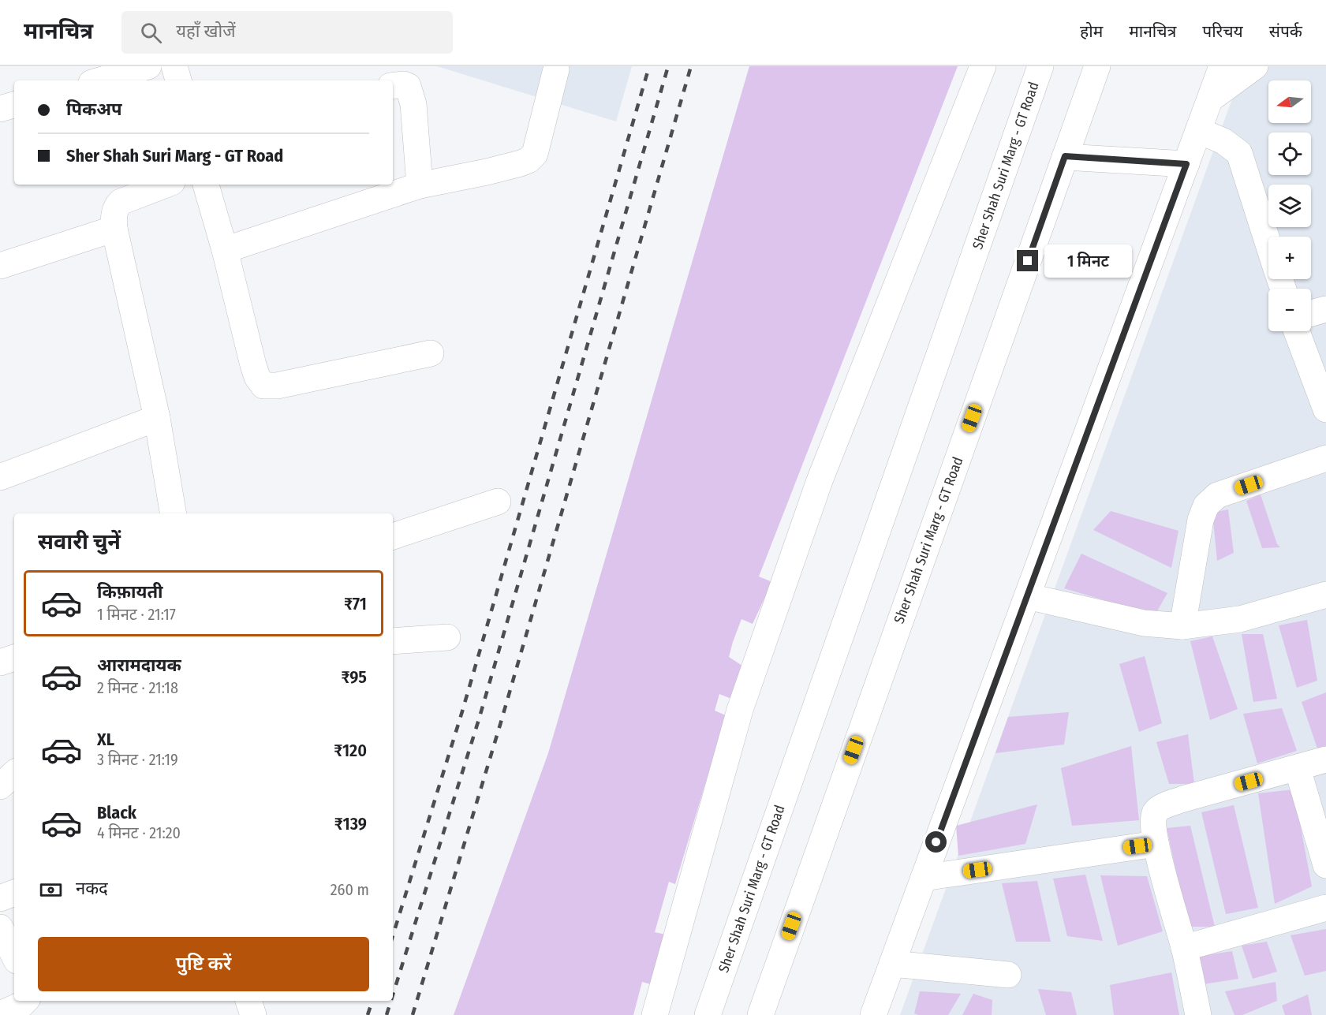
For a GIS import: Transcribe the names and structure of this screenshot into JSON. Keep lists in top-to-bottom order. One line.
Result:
{"streets":{"street":["Sher Shah Suri Marg - GT Road"]},"north":"left","page":{"header":"मानचित्र","search":"यहाँ खोजें","nav":["होम","मानचित्र","परिचय","संपर्क"],"map_buttons":["+","−"],"banner":["पिकअप","Sher Shah Suri Marg - GT Road"],"bubble":"1 मिनट","heading":"सवारी चुनें","list":[{"name":"किफ़ायती","note":"1 मिनट · 21:17","value":"₹71"},{"name":"आरामदायक","note":"2 मिनट · 21:18","value":"₹95"},{"name":"XL","note":"3 मिनट · 21:19","value":"₹120"},{"name":"Black","note":"4 मिनट · 21:20","value":"₹139"}],"pay":["नकद","260 m"],"buttons":"पुष्टि करें"}}
